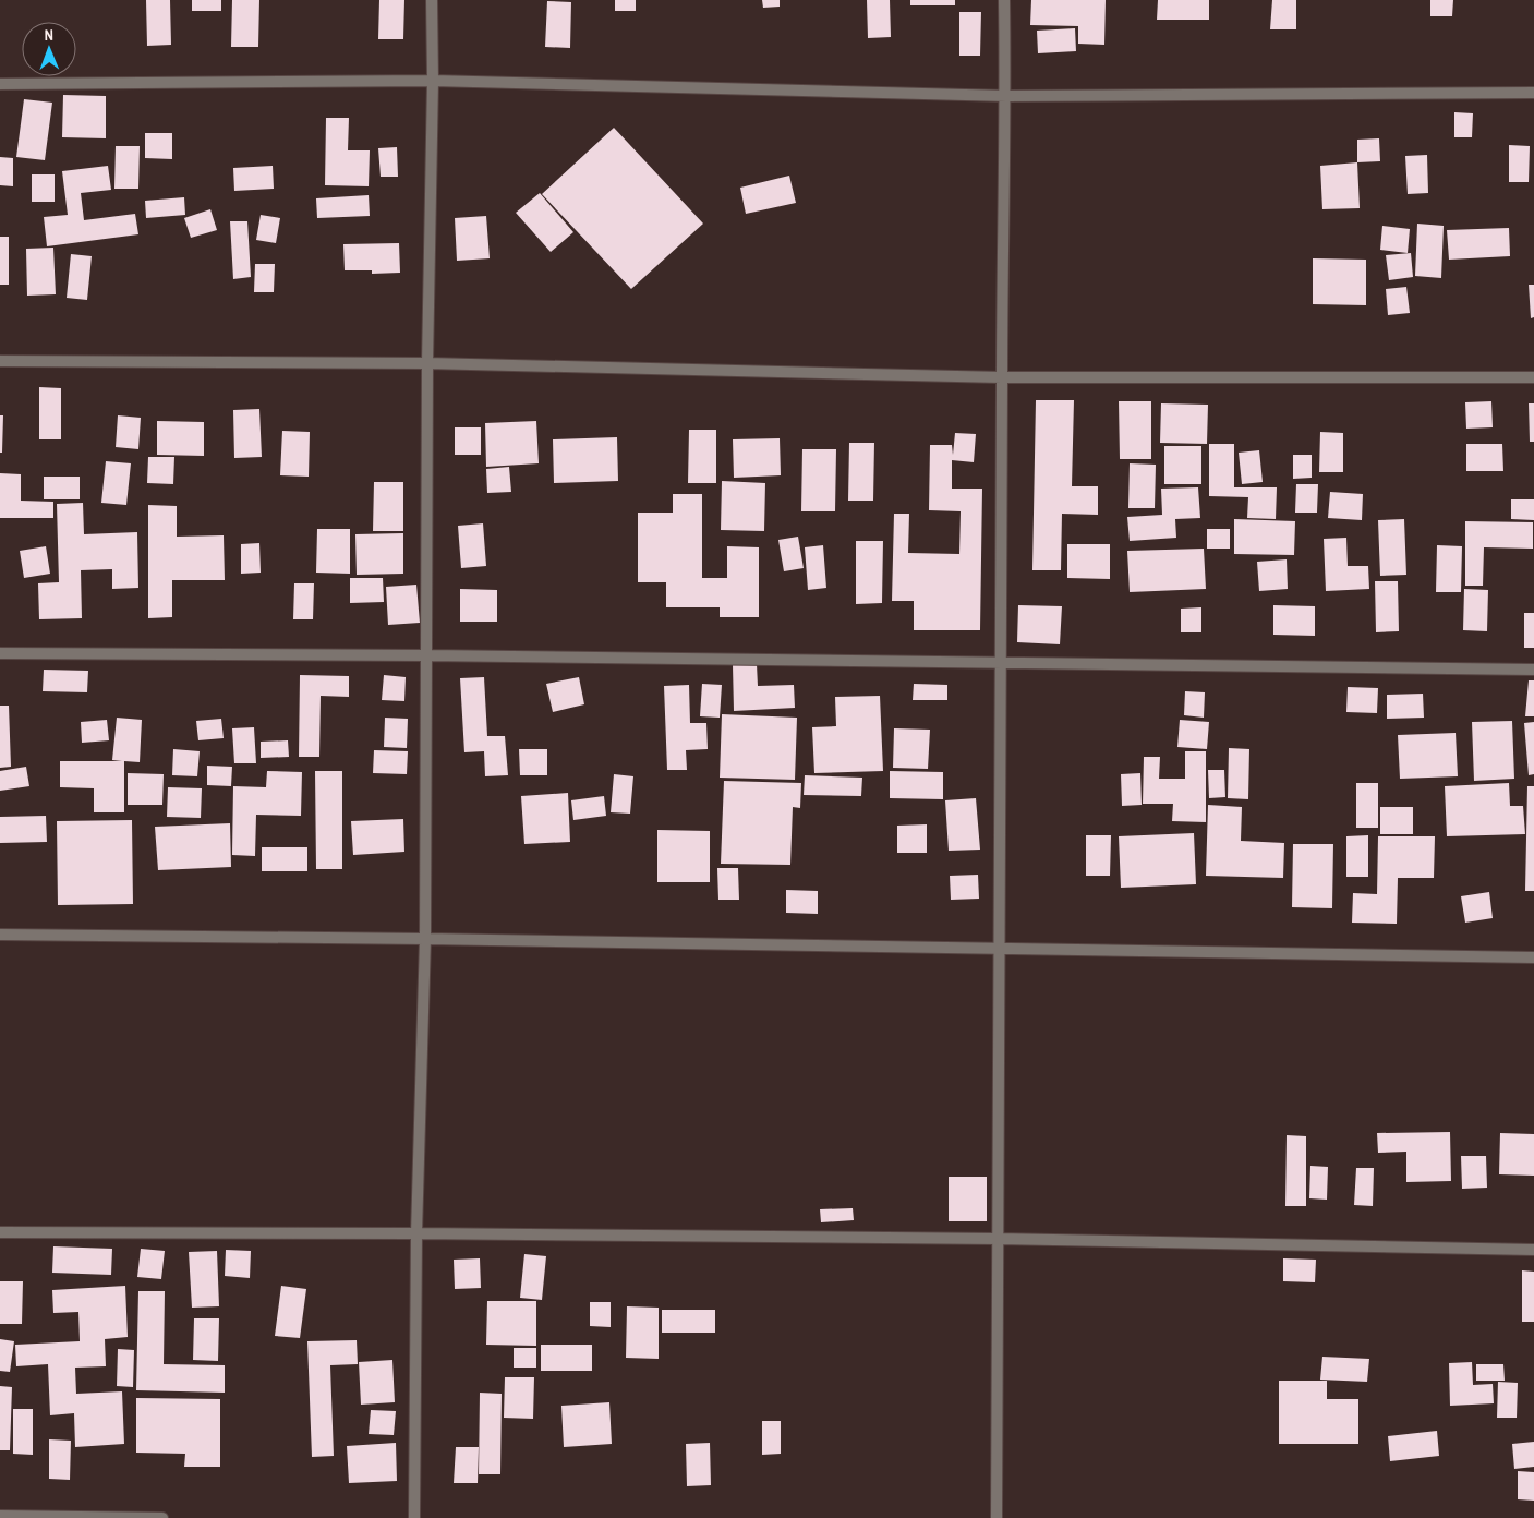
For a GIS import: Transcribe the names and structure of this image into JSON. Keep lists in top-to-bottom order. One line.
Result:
{"north":"top"}
